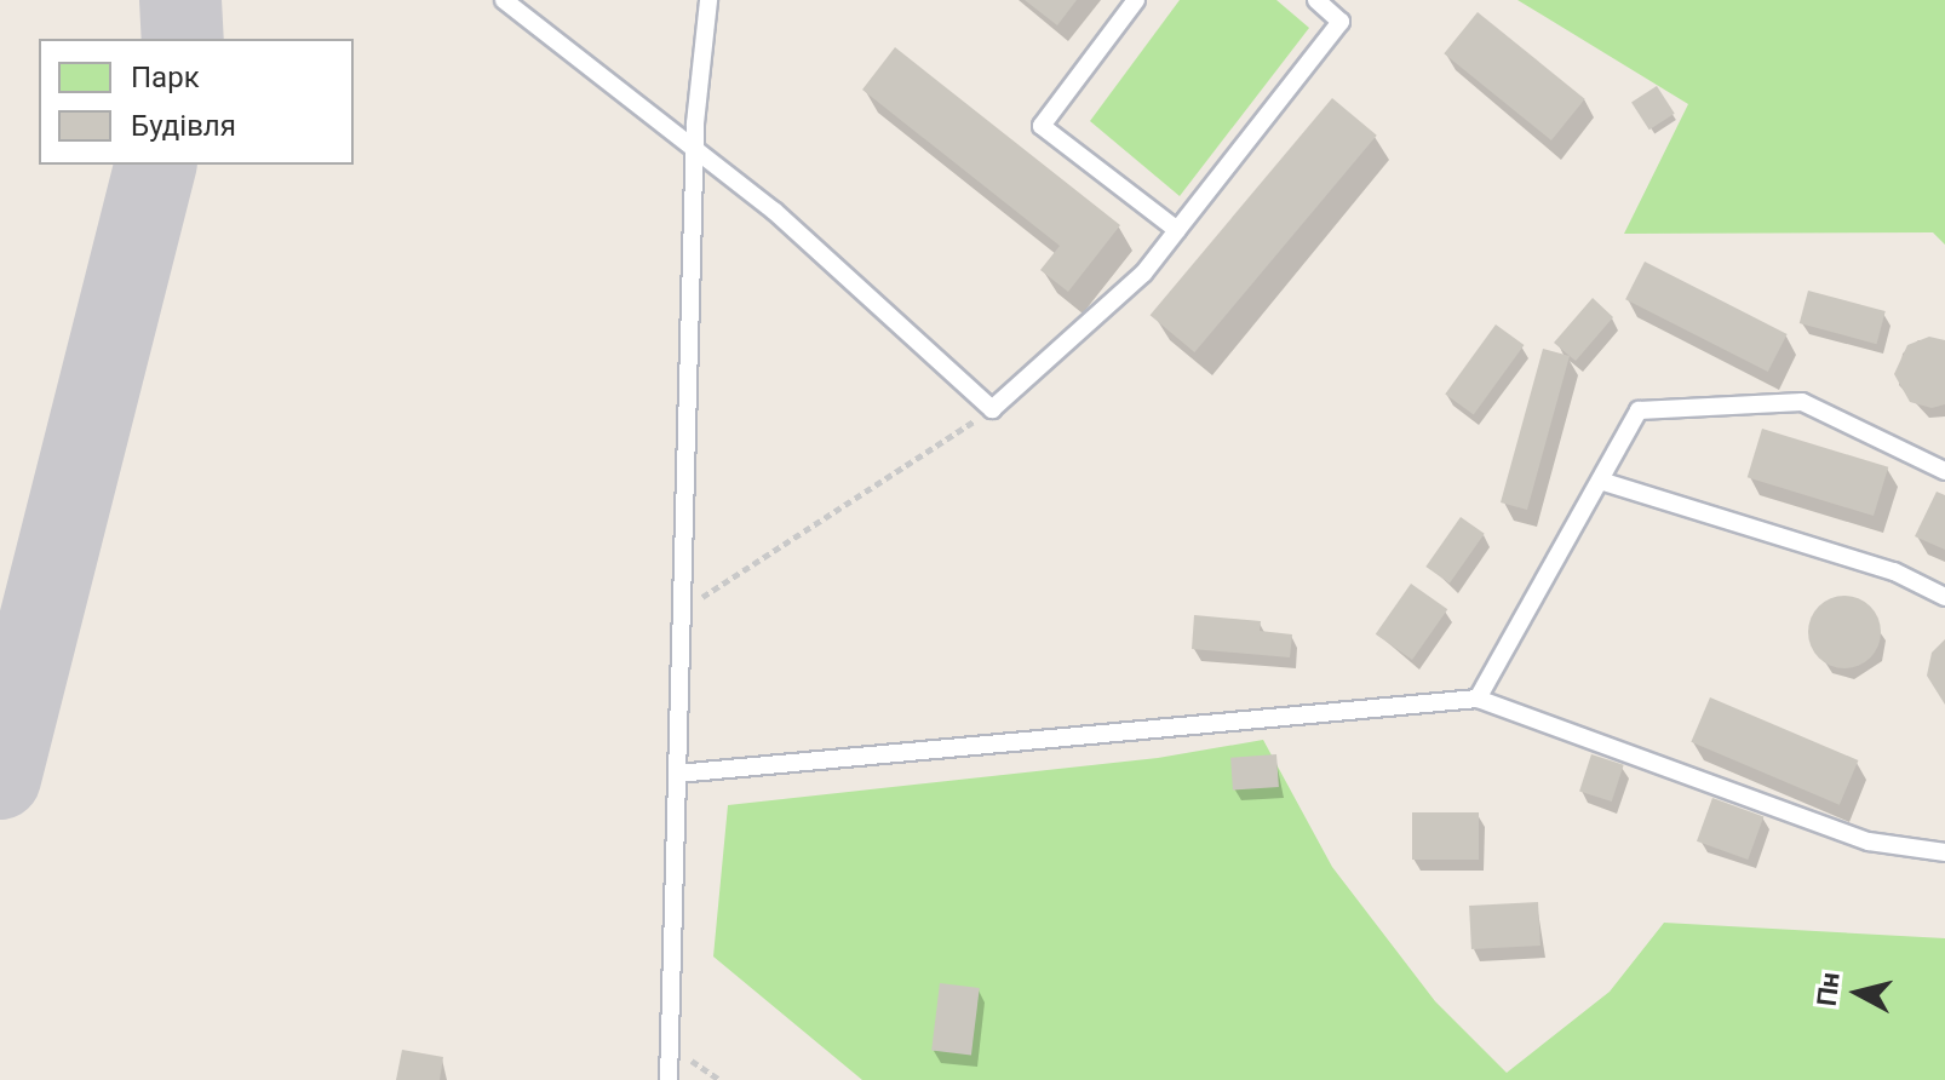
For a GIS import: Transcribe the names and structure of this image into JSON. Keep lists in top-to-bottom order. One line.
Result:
{"legend":["Парк","Будівля"],"north":"left"}
